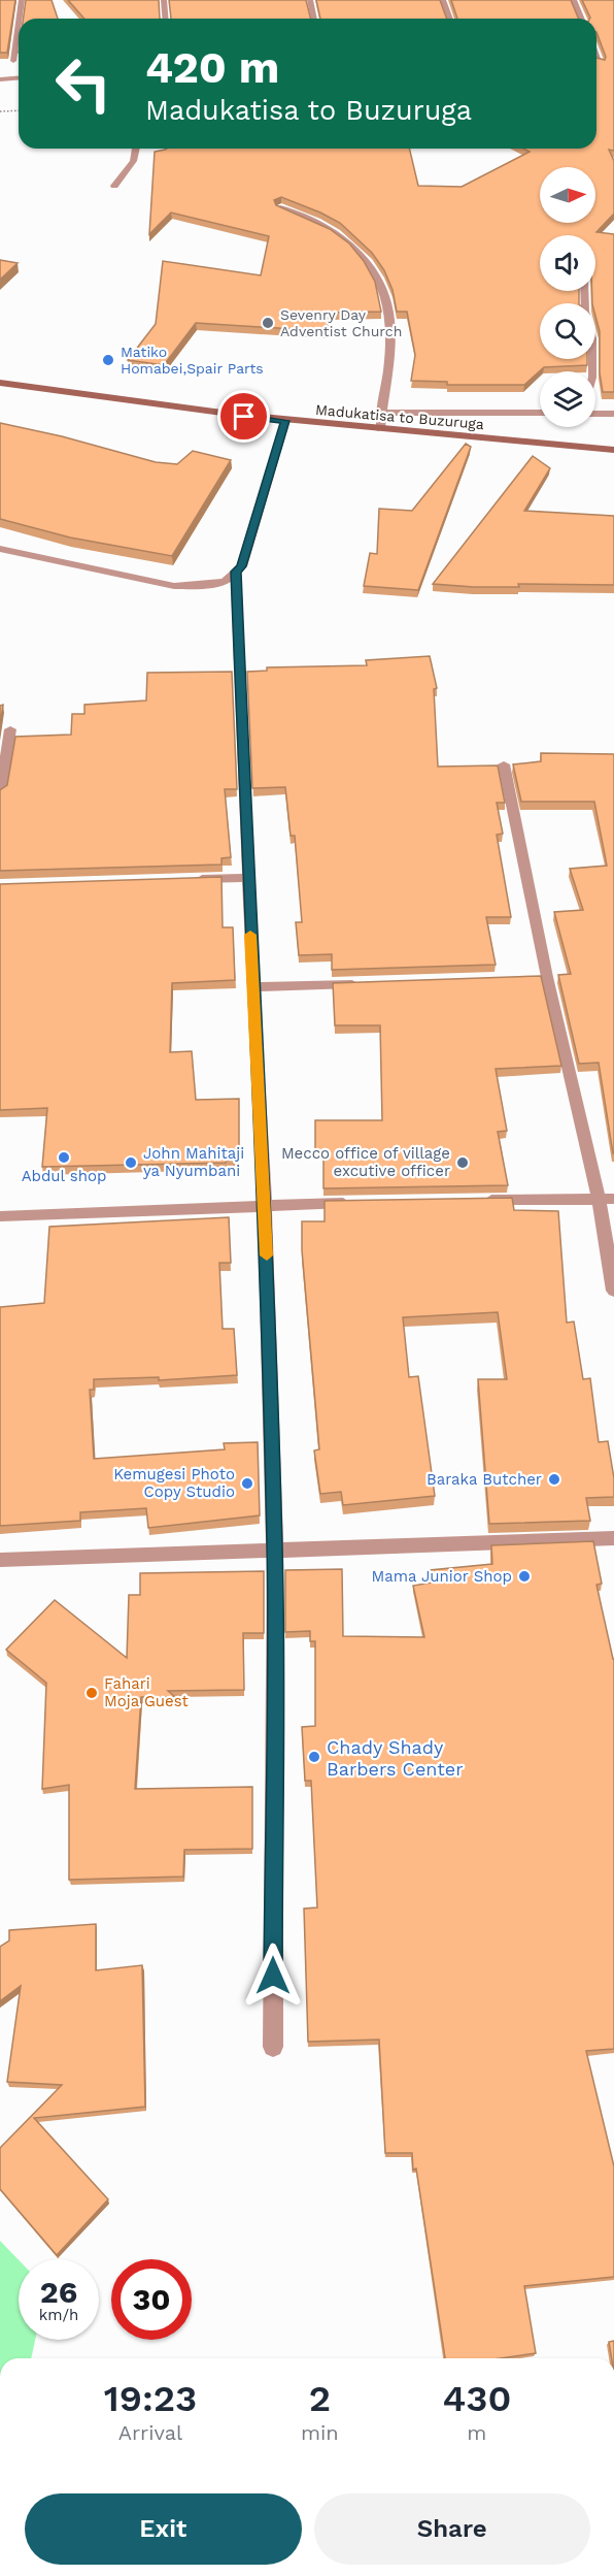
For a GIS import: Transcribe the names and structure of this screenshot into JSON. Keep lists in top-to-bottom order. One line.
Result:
{"streets":{"main road":["Madukatisa to Buzuruga"]},"places":["Sevenry Day Adventist Church","Matiko Homabei,Spair Parts","Abdul shop","John Mahitaji ya Nyumbani","Mecco office of village excutive officer","Baraka Butcher","Kemugesi Photo Copy Studio","Mama Junior Shop","Fahari Moja Guest","Chady Shady Barbers Center"],"north":"right","page":{"turn":["420 m","Madukatisa to Buzuruga"],"speed":"26 km/h","limit":"30","eta":["19:23","Arrival","2","min","430","m"],"buttons":["Exit","Share"]}}
